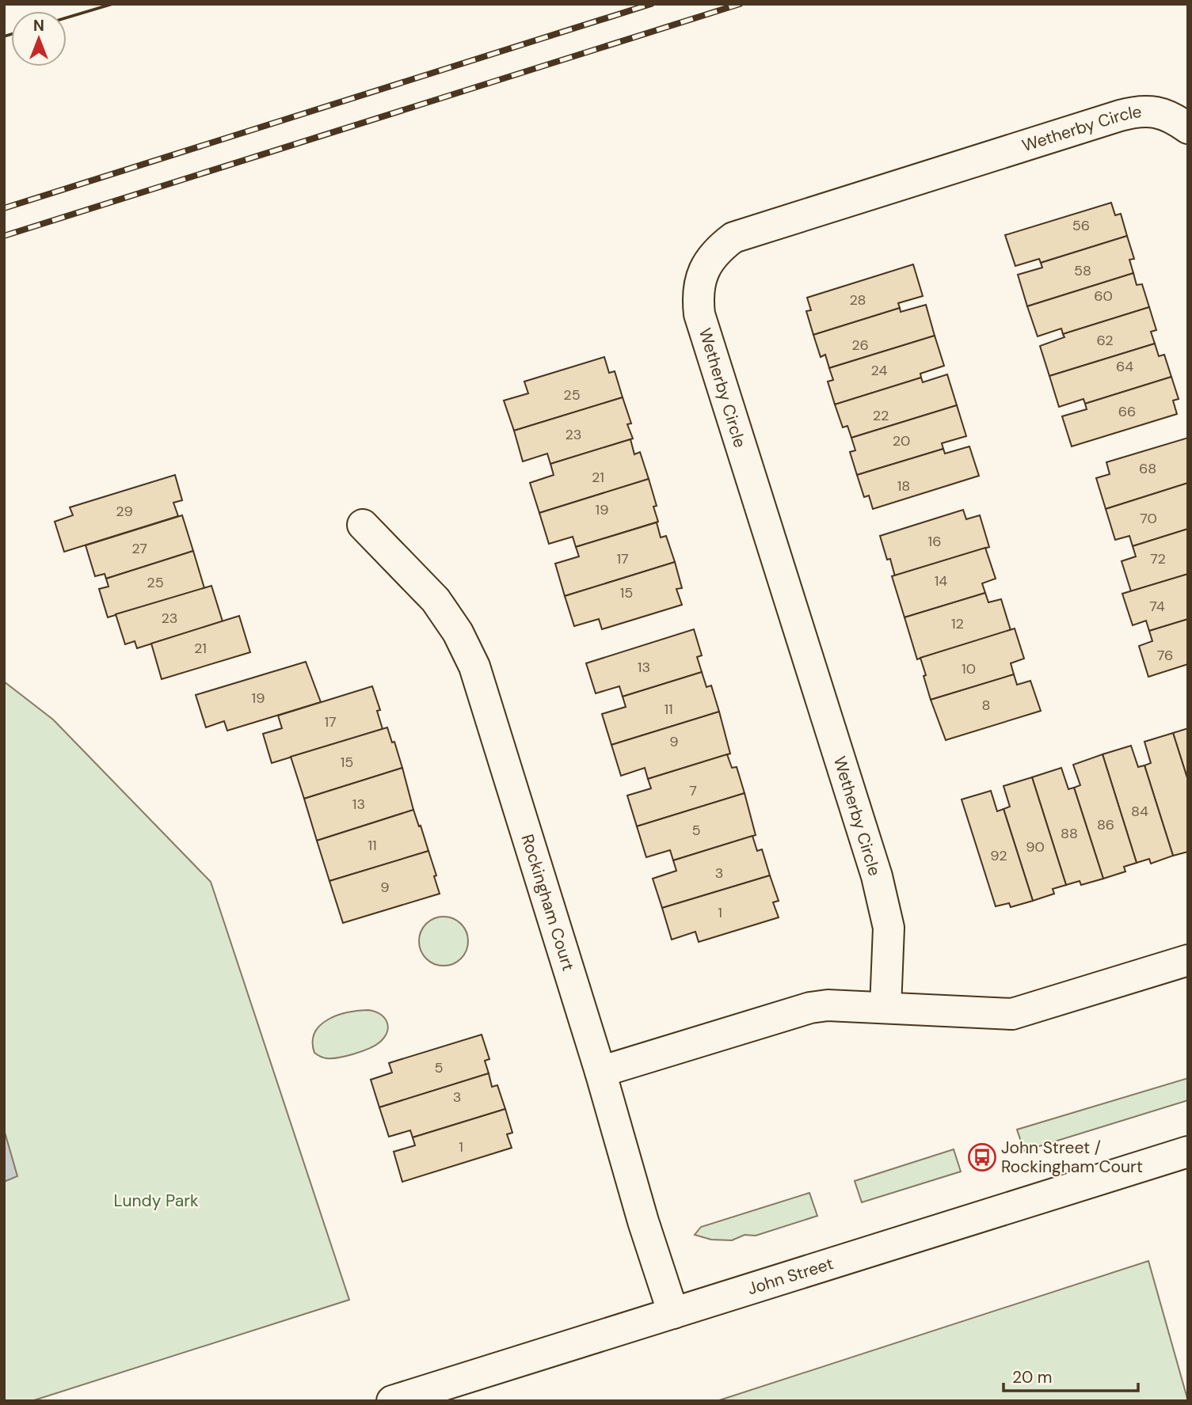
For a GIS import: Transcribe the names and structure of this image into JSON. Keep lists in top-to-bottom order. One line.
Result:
{"streets":{"street":["Wetherby Circle","Rockingham Court","John Street"]},"crossings":[["Rockingham Court","John Street"]],"parks":["Lundy Park"],"places":{"bus stop":["John Street / Rockingham Court"]},"house_numbers":["56","58","60","28","62","26","64","24","25","66","22","23","20","68","21","18","19","29","70","16","27","17","72","14","25","15","74","23","12","21","76","13","10","19","8","11","17","9","15","7","13","84","86","5","88","11","90","92","3","9","1","5","3","1"],"scale_bar":"20 m","north":"top"}
